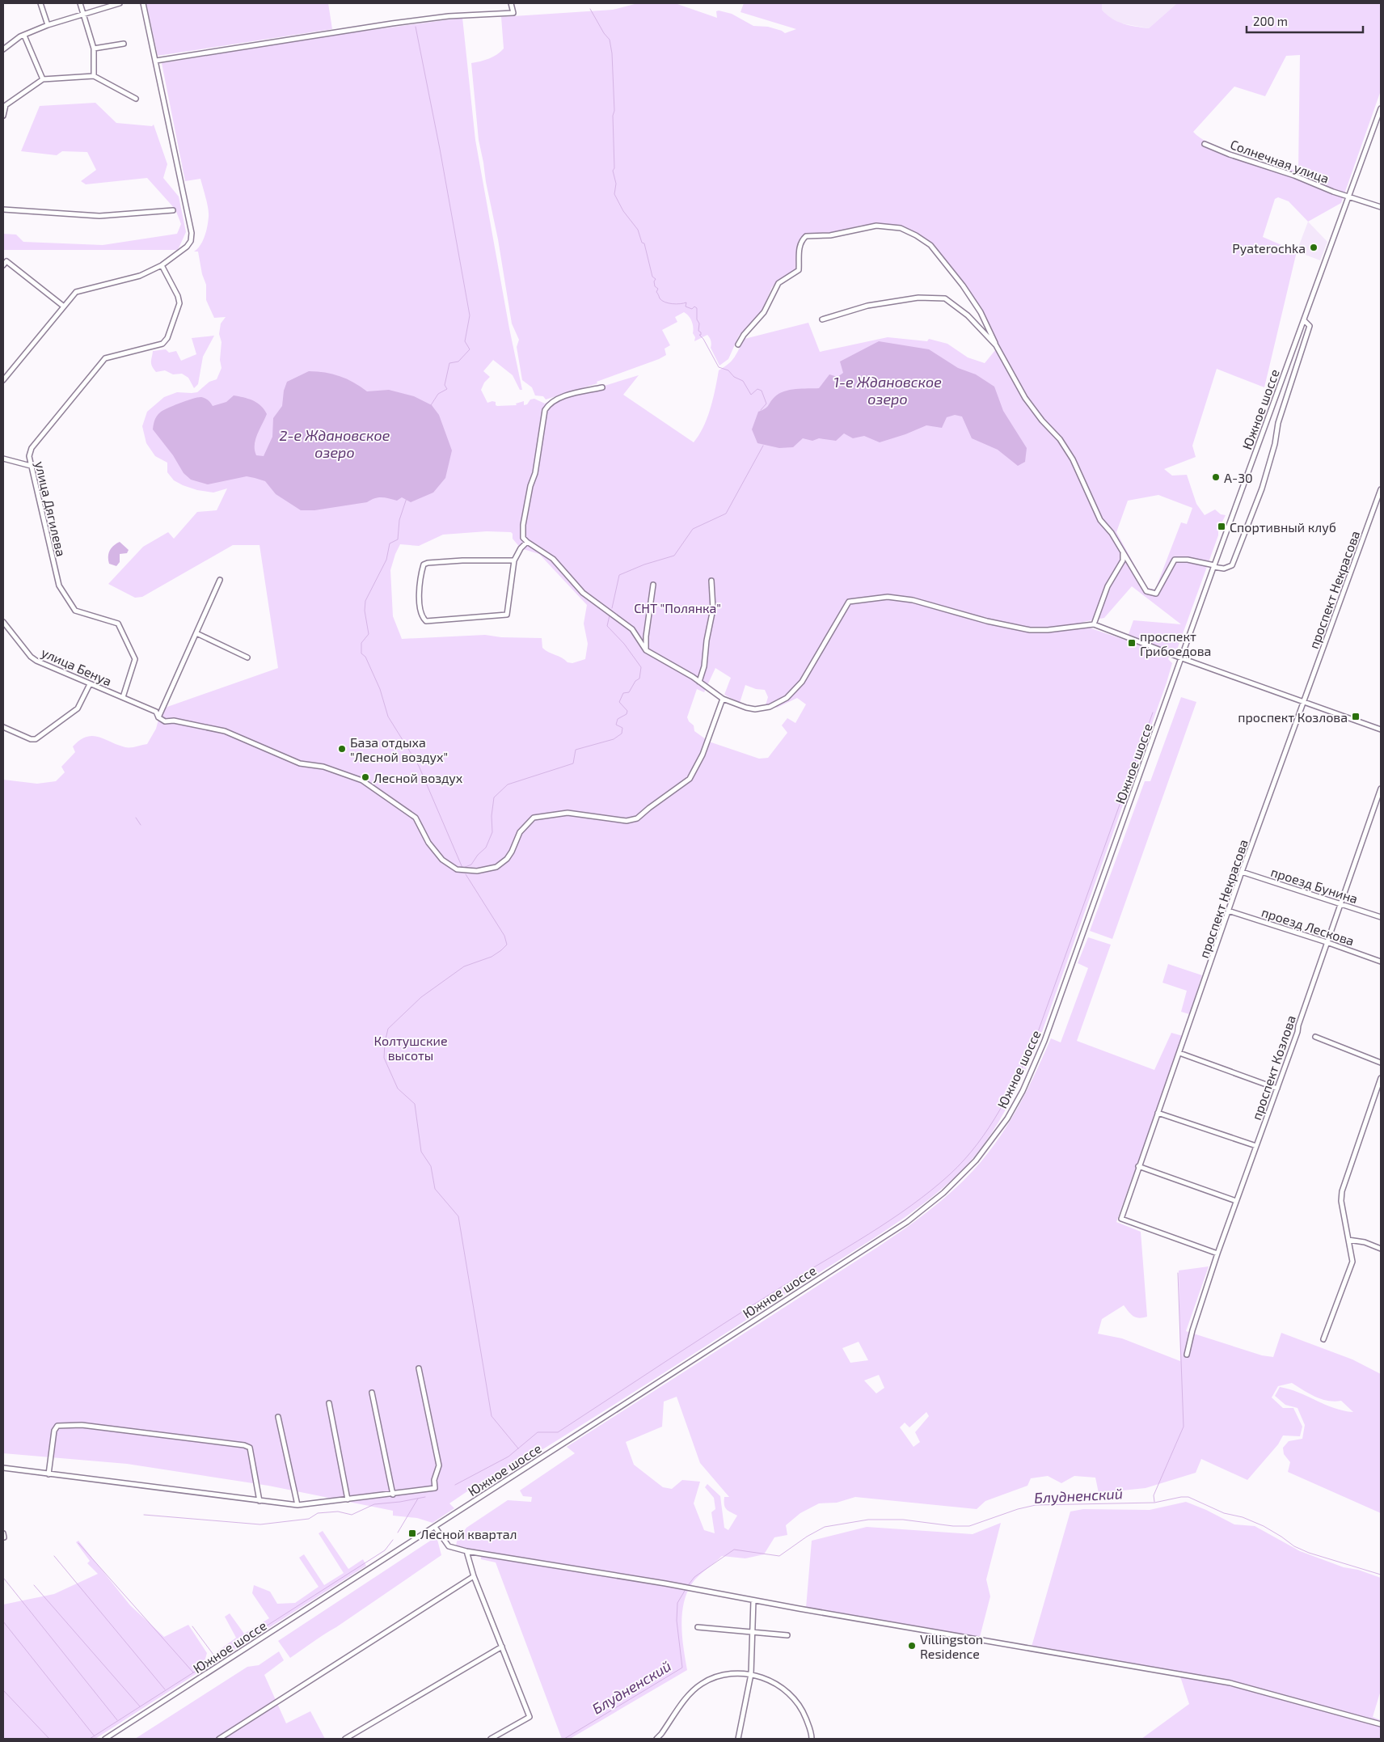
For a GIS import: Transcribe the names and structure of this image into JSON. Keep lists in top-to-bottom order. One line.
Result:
{"streets":{"street":["Солнечная улица","Южное шоссе","улица Дягилева","проспект Некрасова","улица Бенуа","проезд Бунина","проезд Лескова","проспект Козлова"]},"crossings":[["Солнечная улица","Южное шоссе"],["улица Дягилева","улица Бенуа"],["проспект Некрасова","проезд Бунина"],["проспект Некрасова","проезд Лескова"],["проспект Некрасова","проспект Козлова"],["проезд Бунина","проспект Козлова"],["проезд Лескова","проспект Козлова"]],"water":["1-е Ждановское озеро","2-е Ждановское озеро","Блудненский"],"parks":["СНТ \"Полянка\"","Колтушские высоты"],"places":{"other":["Pyaterochka","А-30","База отдыха \"Лесной воздух\"","Лесной воздух","Villingston Residence"],"transit":["Спортивный клуб","проспект Грибоедова","проспект Козлова","Лесной квартал"]},"scale_bar":"200 m"}
